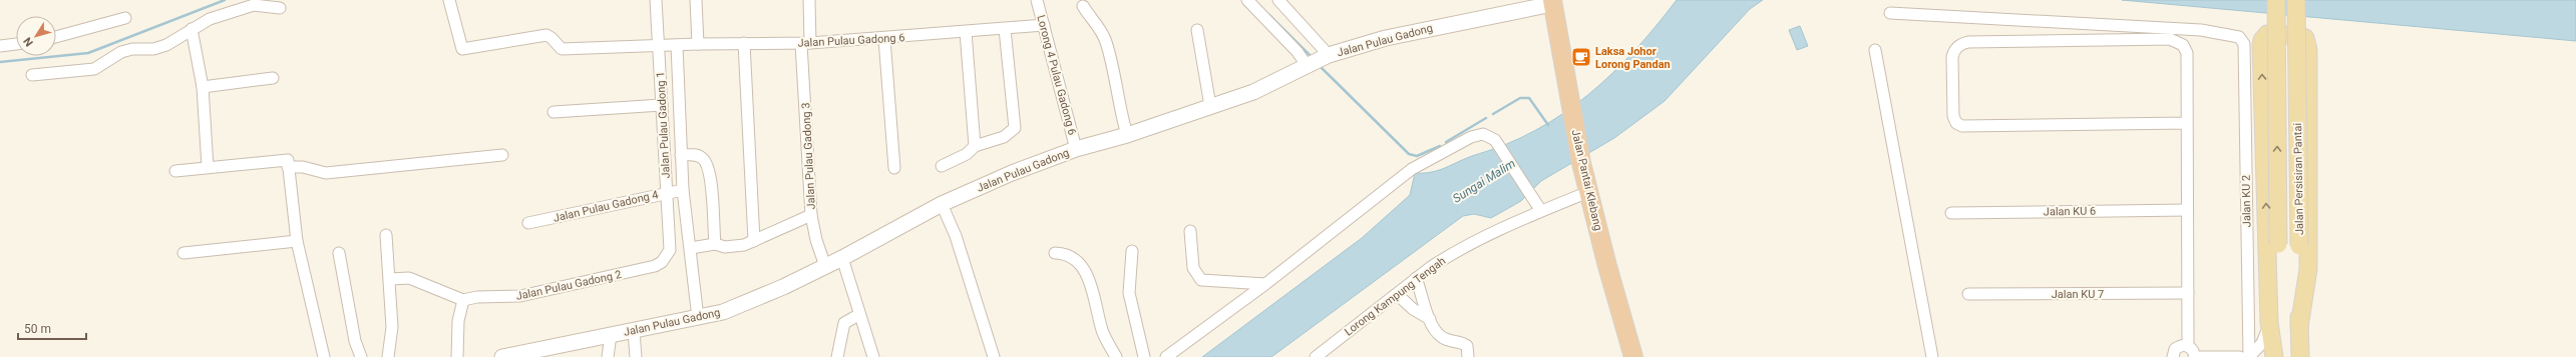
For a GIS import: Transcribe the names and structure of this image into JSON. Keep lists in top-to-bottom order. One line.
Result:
{"streets":{"highway":["Jalan Pantai Klebang"],"main road":["Jalan Pulau Gadong","Jalan Persisiran Pantai"],"street":["Jalan Pulau Gadong 6","Lorong 4 Pulau Gadong 6","Jalan Pulau Gadong 1","Jalan Pulau Gadong 3","Jalan KU 2","Jalan Pulau Gadong 4","Jalan KU 6","Jalan Pulau Gadong 2","Jalan KU 7","Lorong Kampung Tengah"]},"crossings":[["Jalan Pulau Gadong 6","Lorong 4 Pulau Gadong 6"],["Jalan Pulau Gadong 6","Jalan Pulau Gadong 1"],["Jalan Pulau Gadong 6","Jalan Pulau Gadong 3"],["Jalan Pulau Gadong","Lorong 4 Pulau Gadong 6"],["Jalan Pulau Gadong","Jalan Pulau Gadong 3"],["Jalan Pulau Gadong","Jalan Pantai Klebang"],["Jalan Pulau Gadong 1","Jalan Pulau Gadong 4"],["Jalan Pulau Gadong 1","Jalan Pulau Gadong 2"],["Jalan Pantai Klebang","Lorong Kampung Tengah"]],"water":["Sungai Malim"],"places":{"cafe":["Laksa Johor Lorong Pandan"]},"scale_bar":"50 m","north":"bottom left"}
